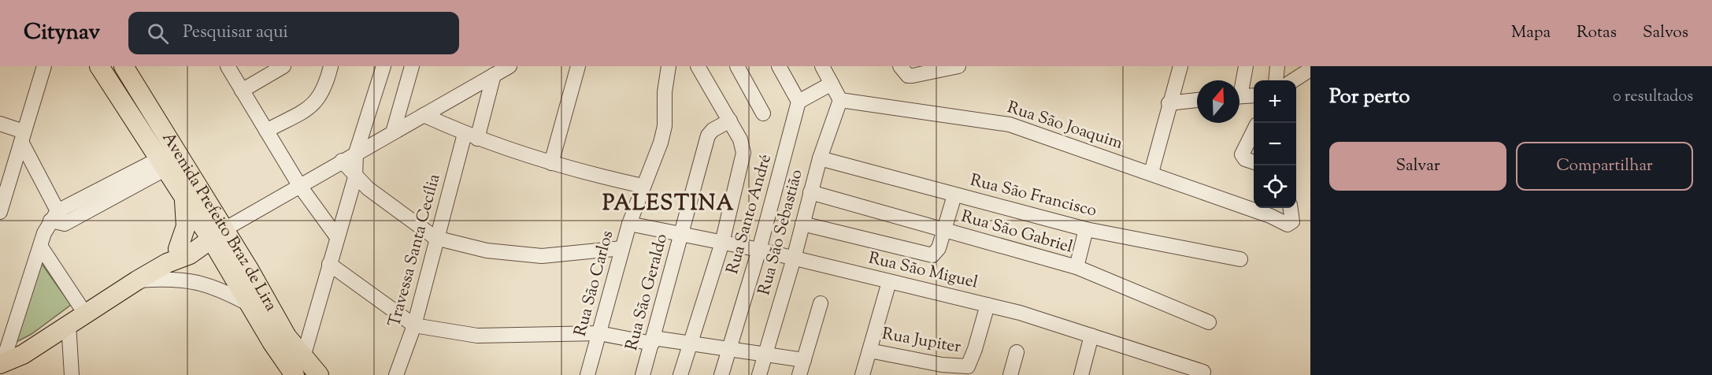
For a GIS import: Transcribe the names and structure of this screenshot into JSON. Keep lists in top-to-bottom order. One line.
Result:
{"streets":{"main road":["Avenida Prefeito Braz de Lira"],"street":["Rua São Joaquim","Rua São Francisco","Rua Santo André","Rua São Sebastião","Rua São Gabriel","Travessa Santa Cecília","Rua São Miguel","Rua São Carlos","Rua São Geraldo","Rua Jupiter"]},"crossings":[["Rua São Joaquim","Rua São Sebastião"],["Rua São Francisco","Rua São Sebastião"],["Rua Santo André","Rua São Miguel"],["Rua São Sebastião","Rua São Gabriel"],["Rua São Sebastião","Rua São Miguel"],["Rua São Miguel","Rua São Carlos"],["Rua São Miguel","Rua São Geraldo"],["Rua São Miguel","Rua Jupiter"]],"districts":["PALESTINA"],"north":"top","page":{"header":"Citynav","search":"Pesquisar aqui","nav":["Mapa","Rotas","Salvos"],"heading":["Por perto","0 resultados"],"map_buttons":["+","−"],"buttons":["Salvar","Compartilhar"]}}
